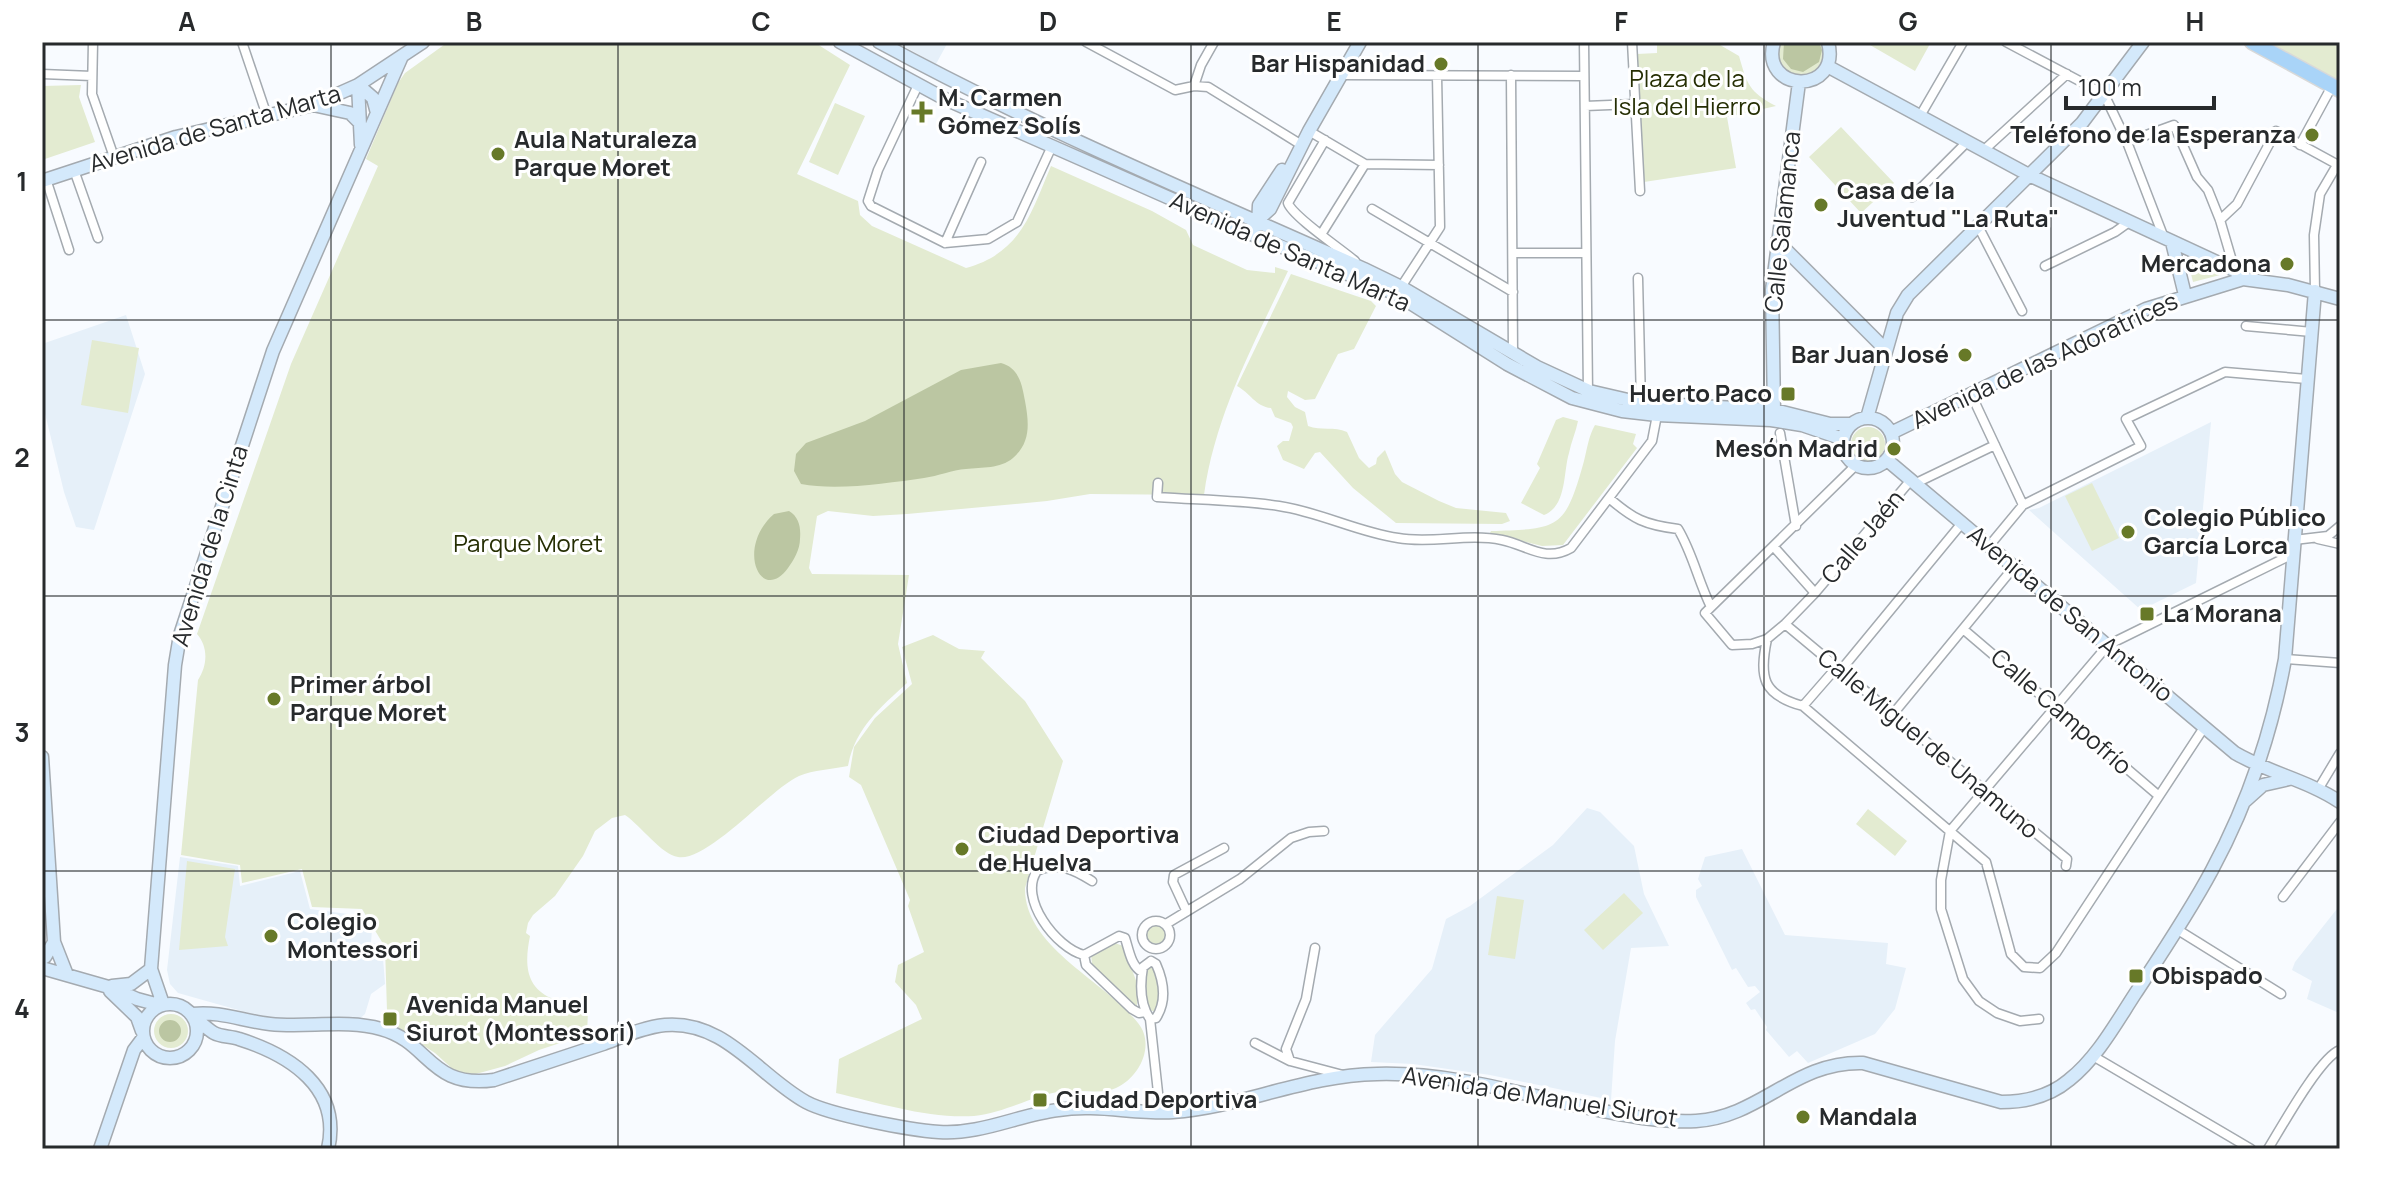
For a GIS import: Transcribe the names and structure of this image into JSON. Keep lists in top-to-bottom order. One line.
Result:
{"streets":{"street":["Avenida de Santa Marta","Calle Salamanca","Avenida de las Adoratrices","Calle Jaén","Avenida de la Cinta","Avenida de San Antonio","Calle Campofrío","Calle Miguel de Unamuno","Avenida de Manuel Siurot"]},"crossings":[["Avenida de Santa Marta","Calle Salamanca"],["Avenida de Santa Marta","Avenida de las Adoratrices"],["Avenida de Santa Marta","Avenida de la Cinta"],["Avenida de Santa Marta","Avenida de San Antonio"],["Avenida de las Adoratrices","Avenida de San Antonio"],["Avenida de las Adoratrices","Avenida de Manuel Siurot"],["Calle Jaén","Avenida de San Antonio"],["Calle Jaén","Calle Miguel de Unamuno"],["Avenida de la Cinta","Avenida de Manuel Siurot"],["Avenida de San Antonio","Avenida de Manuel Siurot"]],"parks":["Plaza de la Isla del Hierro","Parque Moret"],"places":{"other":["Bar Hispanidad","Teléfono de la Esperanza","Aula Naturaleza Parque Moret","Casa de la Juventud \"La Ruta\"","Mercadona","Bar Juan José","Mesón Madrid","Colegio Público García Lorca","Primer árbol Parque Moret","Ciudad Deportiva de Huelva","Colegio Montessori","Mandala"],"health":["M. Carmen Gómez Solís"],"transit":["Huerto Paco","La Morana","Obispado","Avenida Manuel Siurot (Montessori)","Ciudad Deportiva"]},"scale_bar":"100 m","grid":{"columns":["A","B","C","D","E","F","G","H"],"rows":["1","2","3","4"]}}
